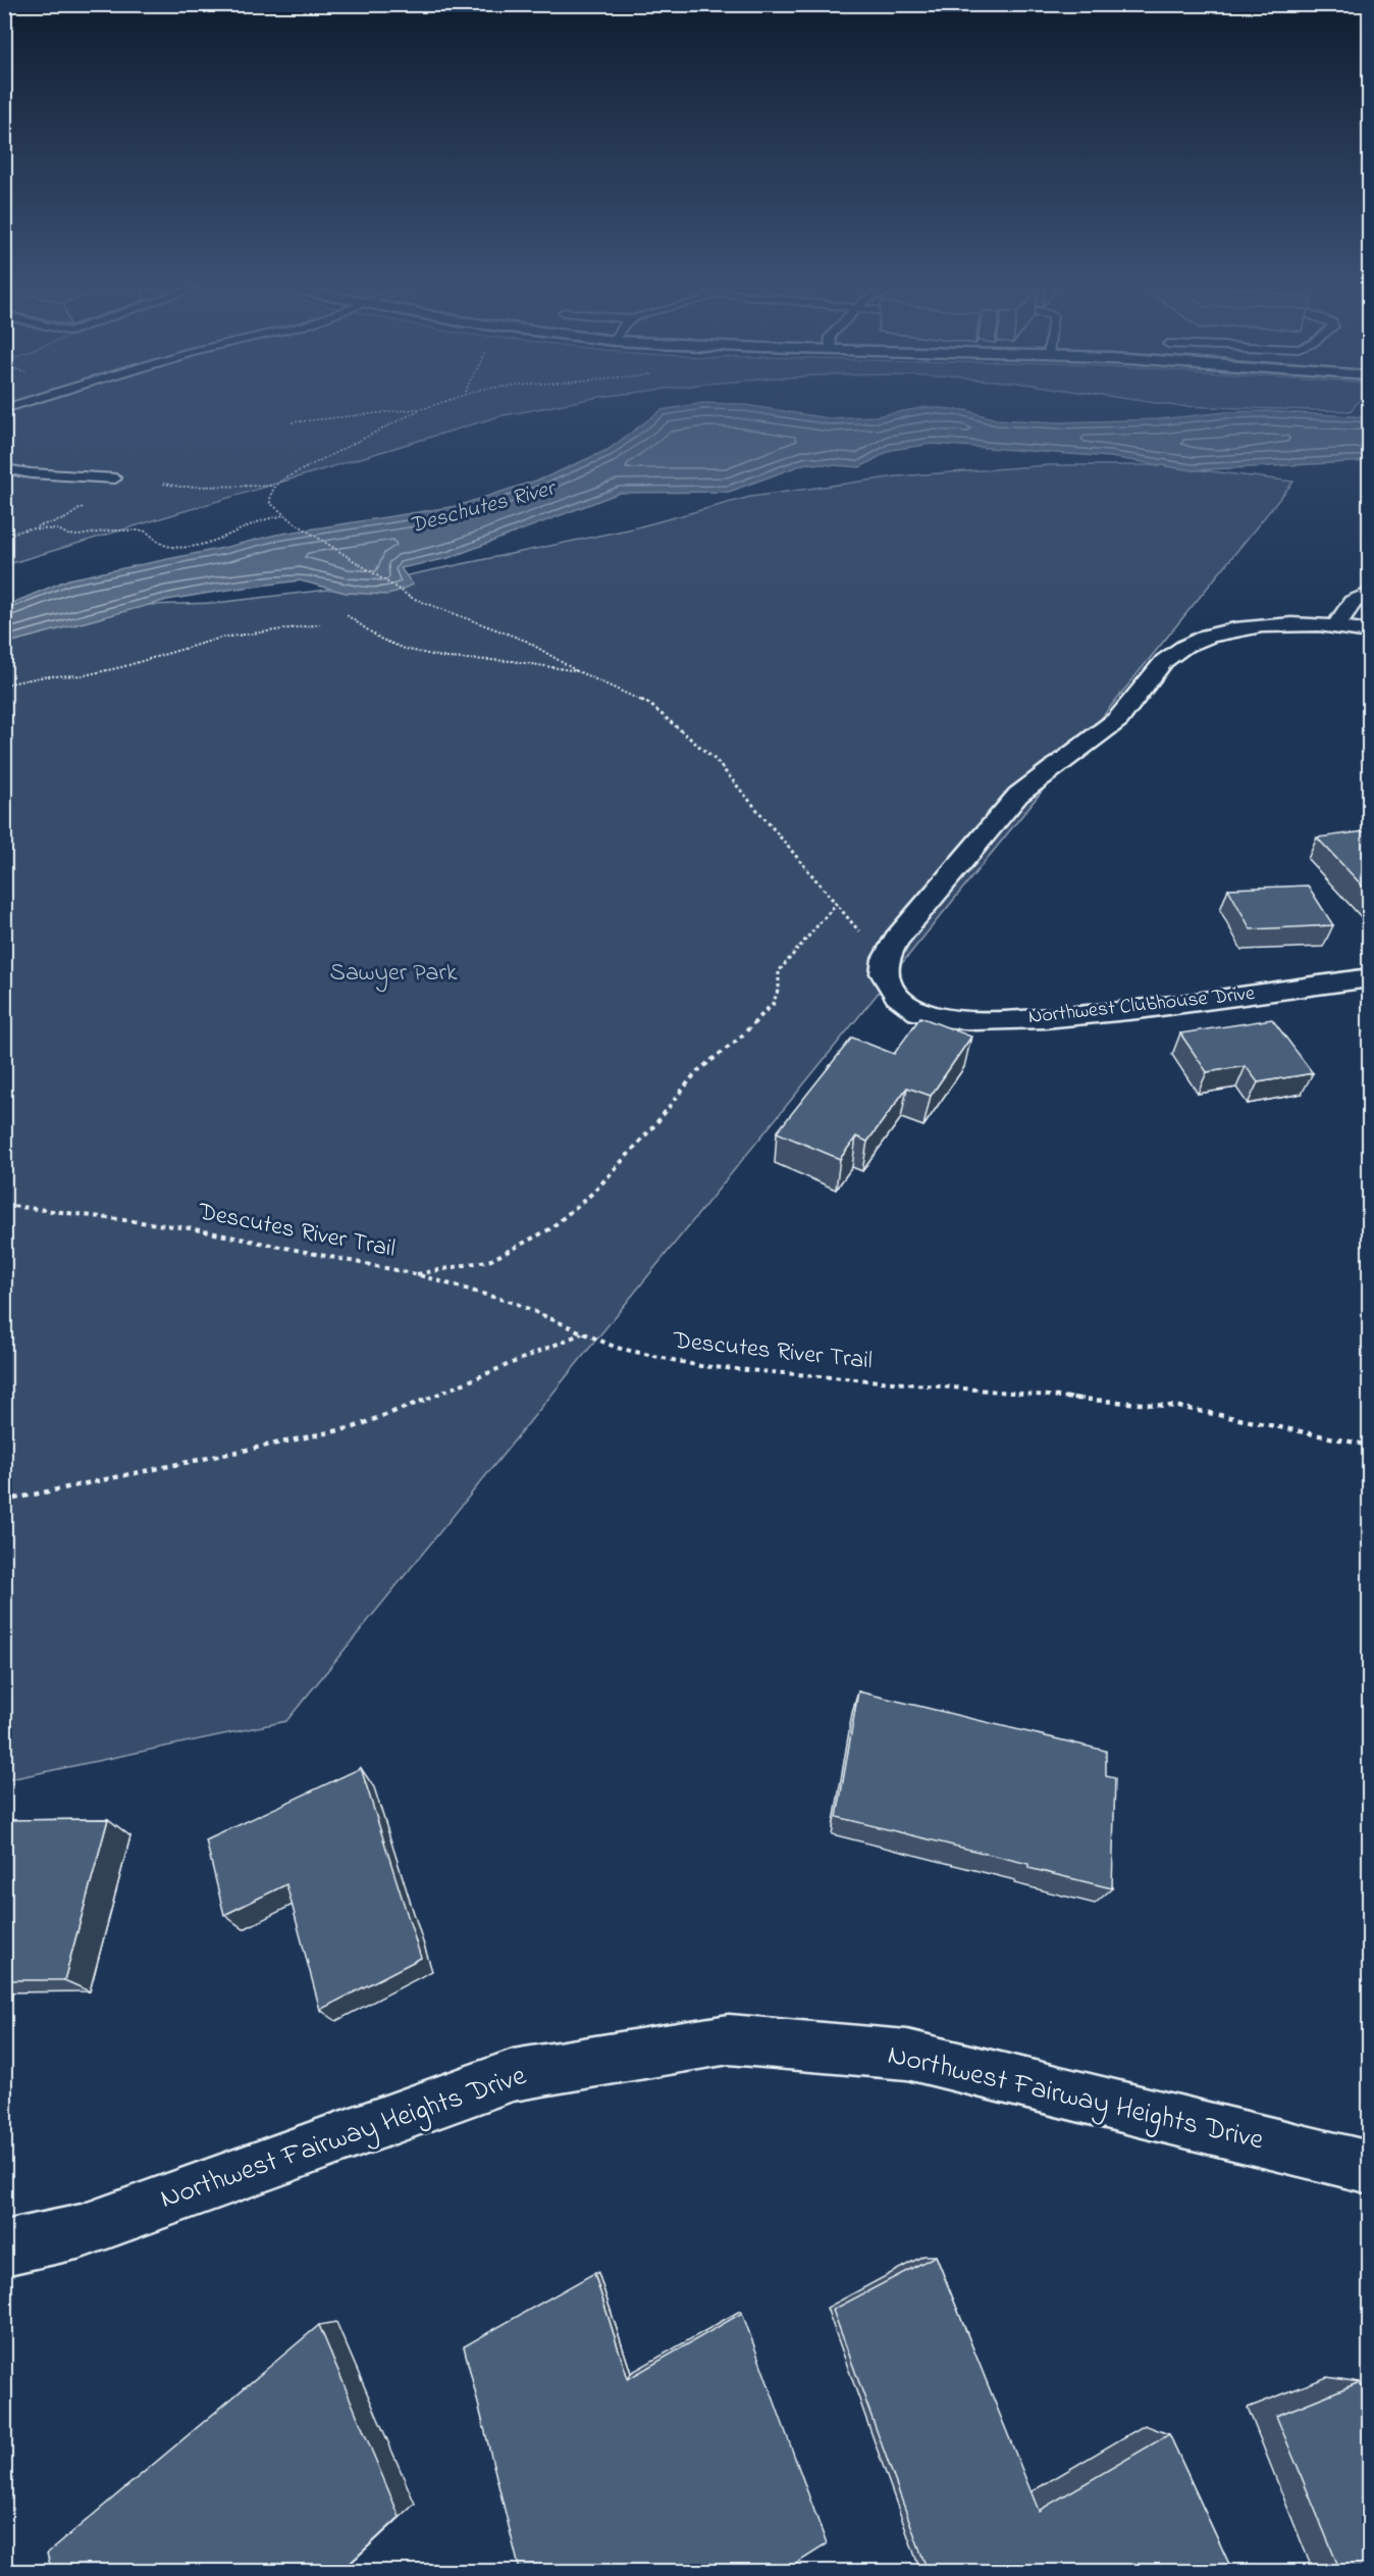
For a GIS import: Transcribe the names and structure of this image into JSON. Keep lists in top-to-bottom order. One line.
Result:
{"streets":{"street":["Northwest Clubhouse Drive","Northwest Fairway Heights Drive"],"path":["Descutes River Trail"]},"water":["Deschutes River"],"parks":["Sawyer Park"]}
